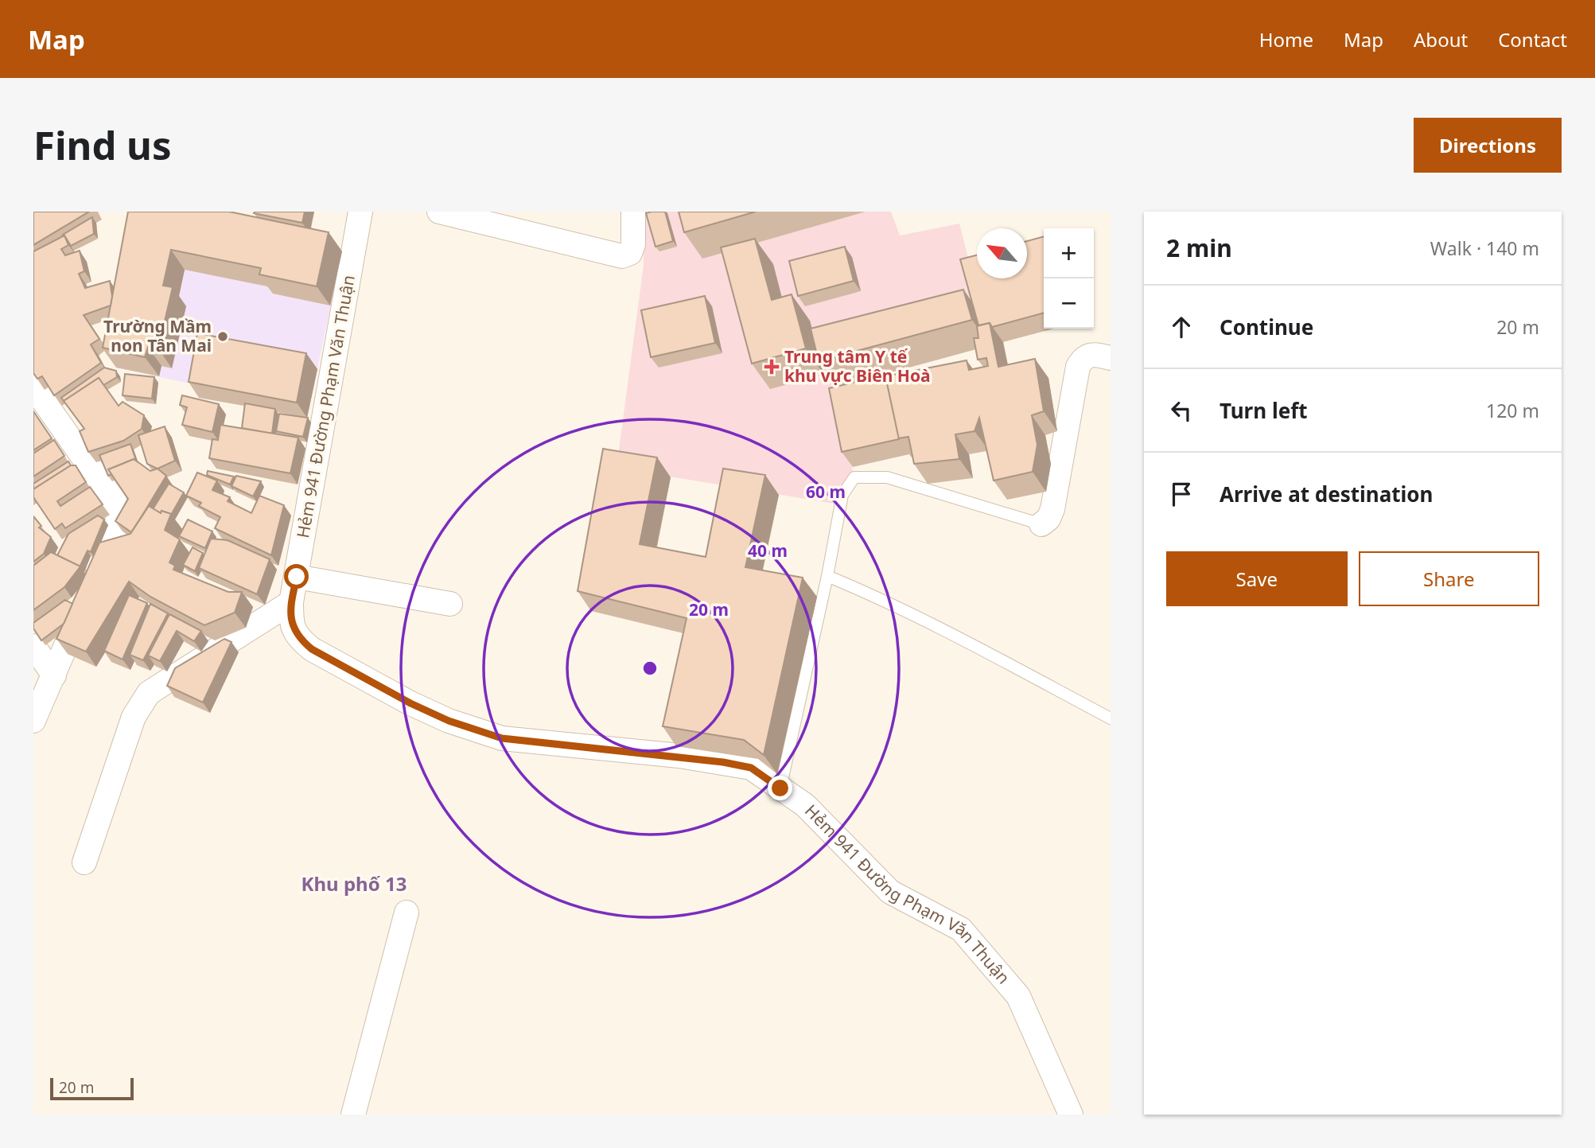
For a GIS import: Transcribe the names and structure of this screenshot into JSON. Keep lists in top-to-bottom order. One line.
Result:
{"streets":{"street":["Hẻm 941 Đường Phạm Văn Thuận"]},"districts":["Khu phố 13"],"places":{"other":["Trường Mầm non Tân Mai"],"health":["Trung tâm Y tế khu vực Biên Hoà"]},"scale_bar":"20 m","north":"top left","page":{"header":"Map","nav":["Home","Map","About","Contact"],"buttons":["Directions",["Save","Share"]],"title":"Find us","heading":["2 min","Walk · 140 m"],"map_buttons":["+","−"],"list":[["Continue","20 m"],["Turn left","120 m"],"Arrive at destination"],"scale":"20 m"},"rings":["60 m","40 m","20 m"]}
